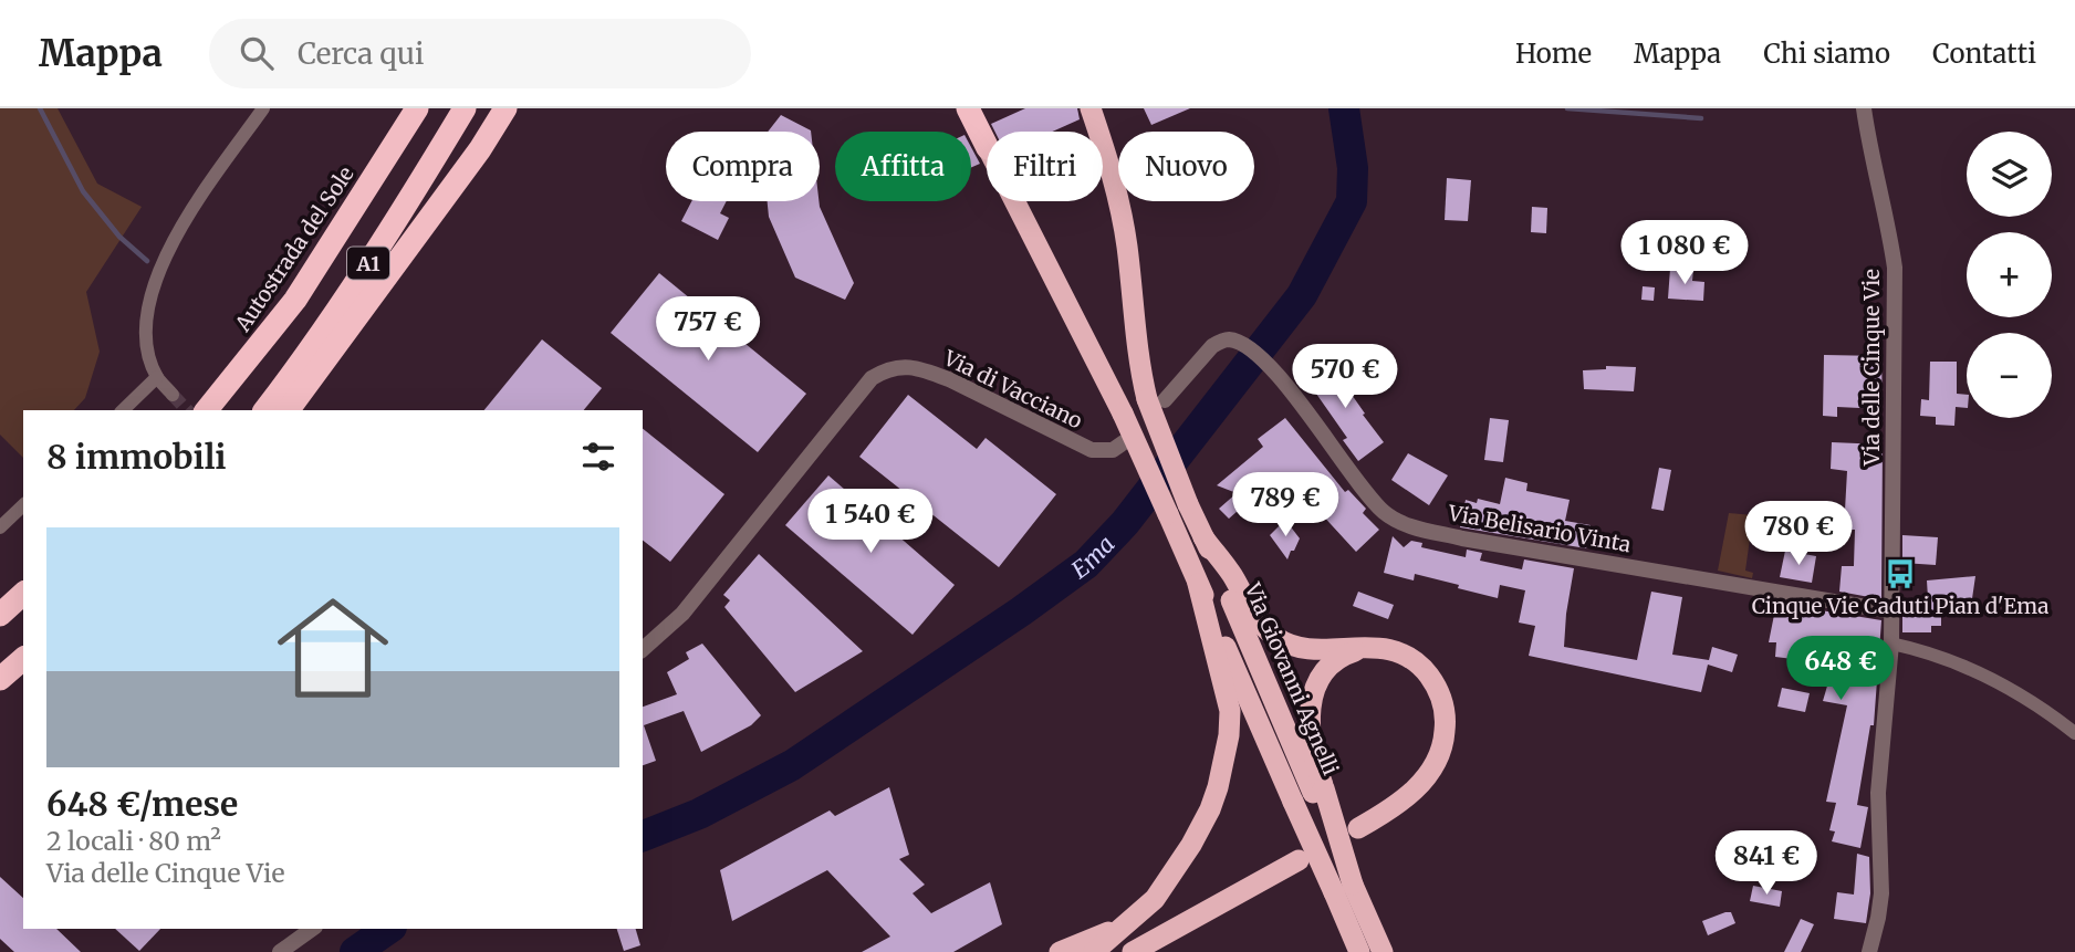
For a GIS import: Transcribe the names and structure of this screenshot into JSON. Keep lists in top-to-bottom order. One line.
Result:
{"streets":{"highway":["Autostrada del Sole","A1","Via Giovanni Agnelli"],"street":["Via delle Cinque Vie","Via di Vacciano","Via Belisario Vinta"]},"crossings":[["Via delle Cinque Vie","Via Belisario Vinta"],["Via Belisario Vinta","Via Giovanni Agnelli"]],"water":["Ema"],"places":{"bus stop":["Cinque Vie Caduti Pian d'Ema"]},"page":{"header":"Mappa","search":"Cerca qui","nav":["Home","Mappa","Chi siamo","Contatti"],"map_buttons":["+","−"],"chip":["Compra","Affitta","Filtri","Nuovo"],"price":["1 080 €","757 €","570 €","789 €","1 540 €","780 €","648 €","841 €"],"heading":"8 immobili","list":[{"name":"648 €/mese","note":"2 locali · 80 m² · Via delle Cinque Vie"}]}}
